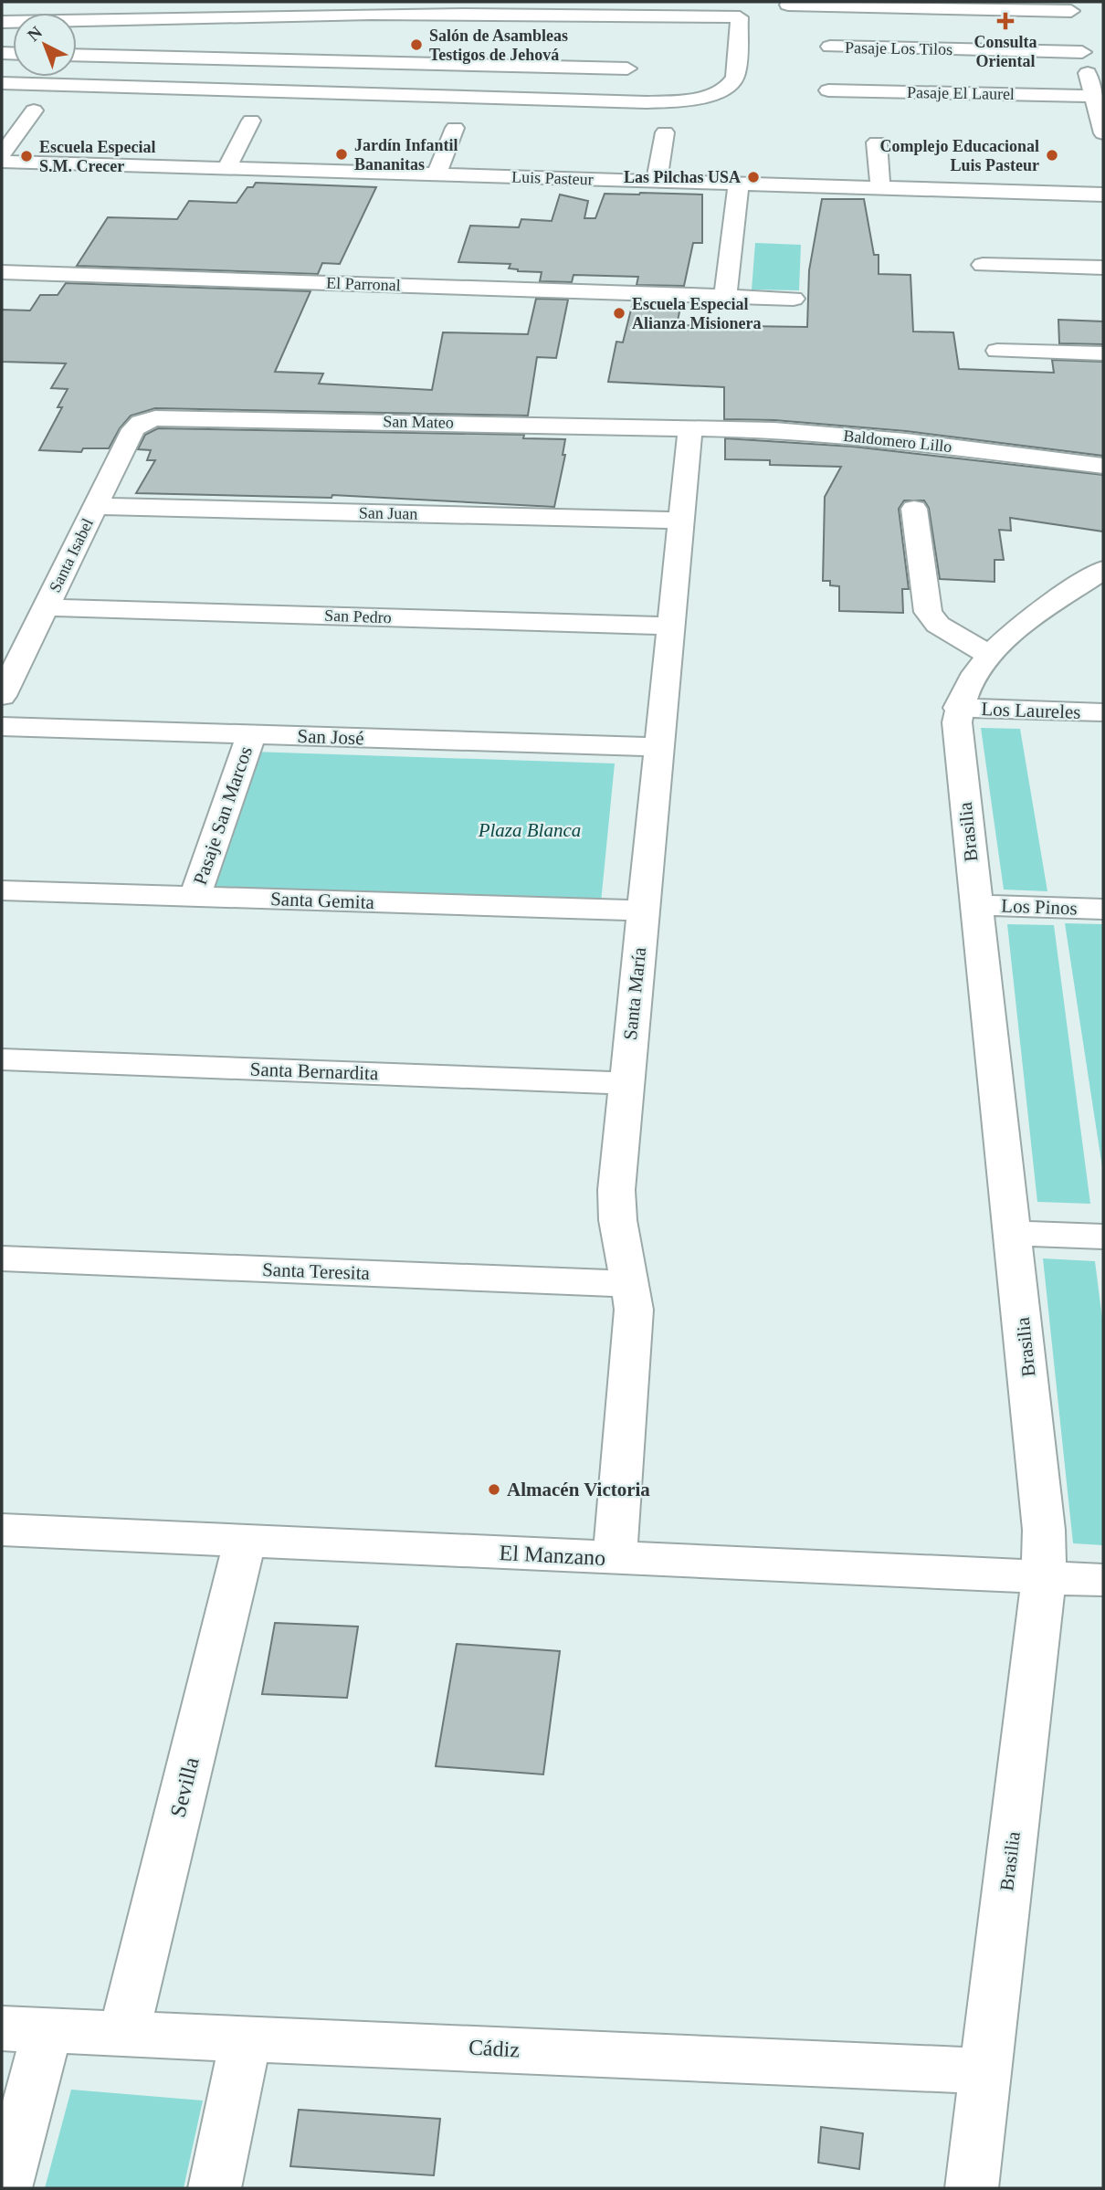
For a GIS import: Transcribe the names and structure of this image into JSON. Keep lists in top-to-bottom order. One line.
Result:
{"streets":{"street":["Pasaje Los Tilos","Pasaje El Laurel","Luis Pasteur","El Parronal","San Mateo","Baldomero Lillo","San Juan","Santa Isabel","San Pedro","Los Laureles","San José","Pasaje San Marcos","Brasilia","Santa Gemita","Los Pinos","Santa María","Santa Bernardita","Santa Teresita","El Manzano","Sevilla","Cádiz"]},"crossings":[["San Mateo","Baldomero Lillo"],["San Mateo","Santa Isabel"],["San Mateo","Santa María"],["Baldomero Lillo","Santa María"],["San Juan","Santa Isabel"],["San Juan","Santa María"],["Santa Isabel","San Pedro"],["San Pedro","Santa María"],["Los Laureles","Brasilia"],["San José","Pasaje San Marcos"],["San José","Santa María"],["Pasaje San Marcos","Santa Gemita"],["Brasilia","Los Pinos"],["Brasilia","El Manzano"],["Brasilia","Cádiz"],["Santa Gemita","Santa María"],["Santa María","Santa Bernardita"],["Santa María","Santa Teresita"],["Santa María","El Manzano"],["El Manzano","Sevilla"],["Sevilla","Cádiz"]],"parks":["Plaza Blanca"],"places":{"health":["Consulta Oriental"],"other":["Salón de Asambleas Testigos de Jehová","Jardín Infantil Bananitas","Complejo Educacional Luis Pasteur","Escuela Especial S.M. Crecer","Las Pilchas USA","Escuela Especial Alianza Misionera","Almacén Victoria"]},"north":"top left"}
